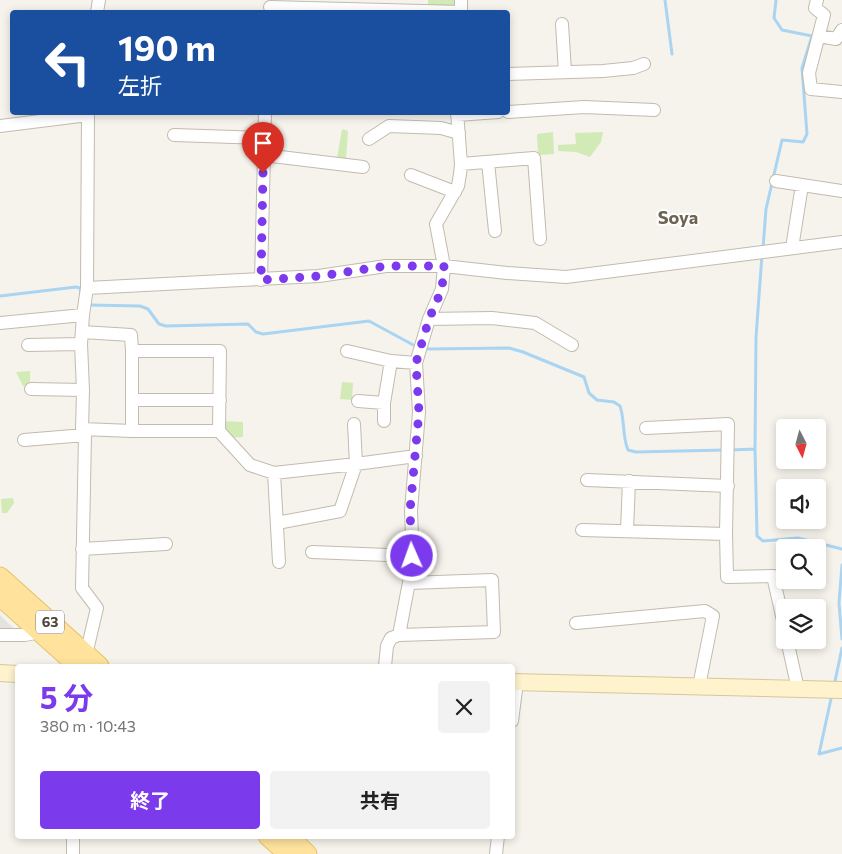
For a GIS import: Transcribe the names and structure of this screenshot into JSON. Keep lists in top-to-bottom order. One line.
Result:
{"streets":{"main road":["63"]},"districts":["Soya"],"north":"bottom","page":{"turn":["190 m","左折"],"heading":["5 分","380 m · 10:43"],"buttons":["終了","共有"]}}
